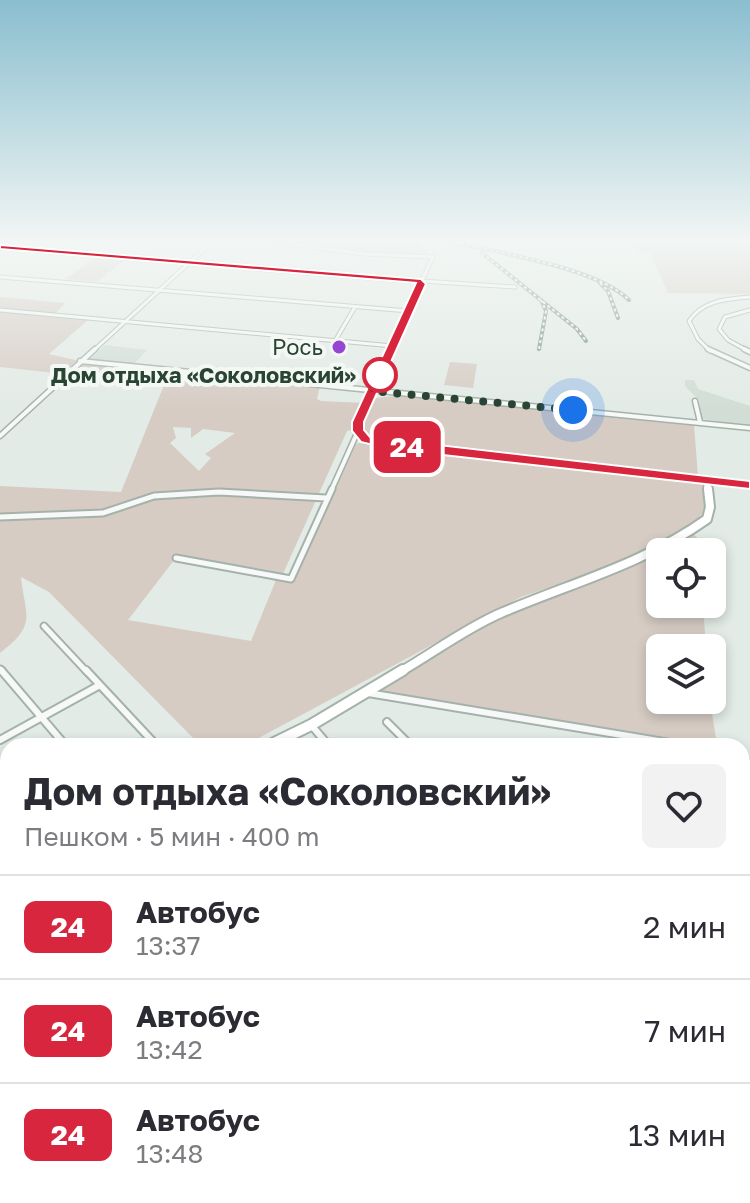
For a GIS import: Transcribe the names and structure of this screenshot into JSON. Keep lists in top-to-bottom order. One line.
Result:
{"places":["Рось","Дом отдыха «Соколовский»"],"lines":["bus line 24"],"page":{"on_map":"24","heading":["Дом отдыха «Соколовский»","Пешком · 5 мин · 400 m"],"list":[{"mark":"24","name":"Автобус","note":"13:37","value":"2 мин"},{"mark":"24","name":"Автобус","note":"13:42","value":"7 мин"},{"mark":"24","name":"Автобус","note":"13:48","value":"13 мин"}]}}
